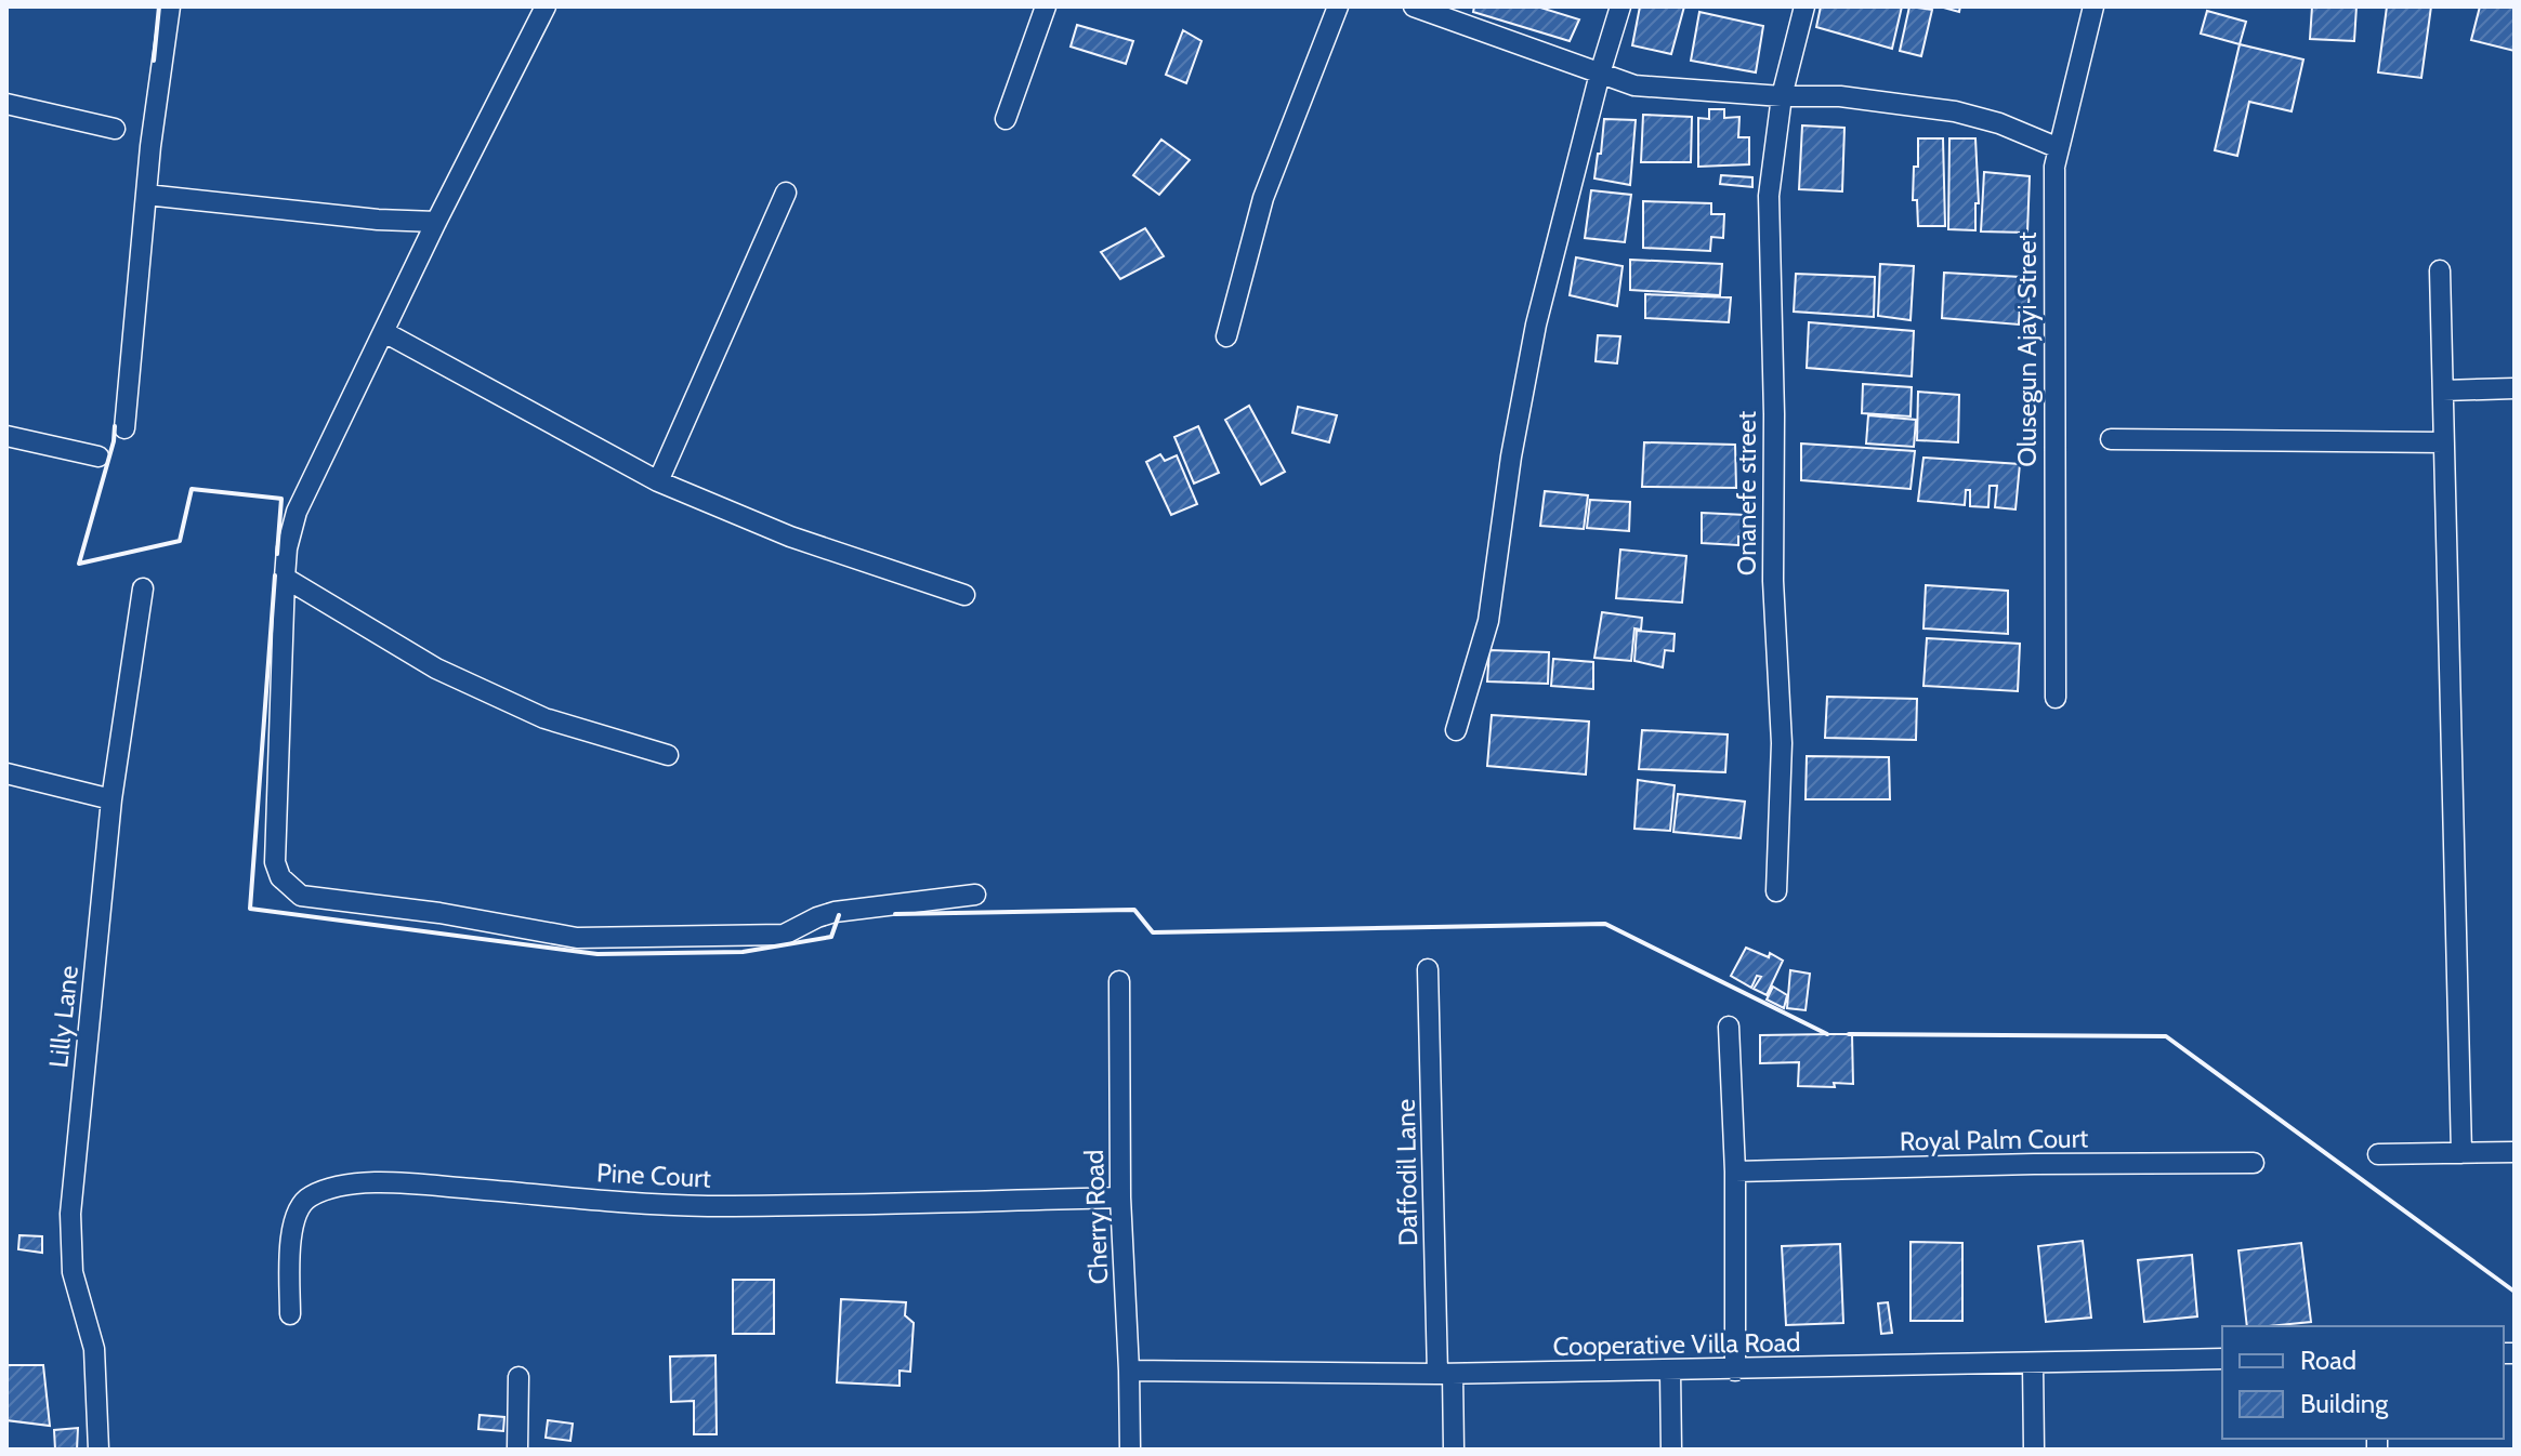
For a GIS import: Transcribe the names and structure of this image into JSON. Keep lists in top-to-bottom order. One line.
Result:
{"streets":{"street":["Olusegun Ajayi Street","Onanefe street","Lilly Lane","Royal Palm Court","Daffodil Lane","Pine Court","Cherry Road","Cooperative Villa Road"]},"crossings":[["Daffodil Lane","Cooperative Villa Road"],["Pine Court","Cherry Road"],["Cherry Road","Cooperative Villa Road"]],"legend":["Road","Building"]}
